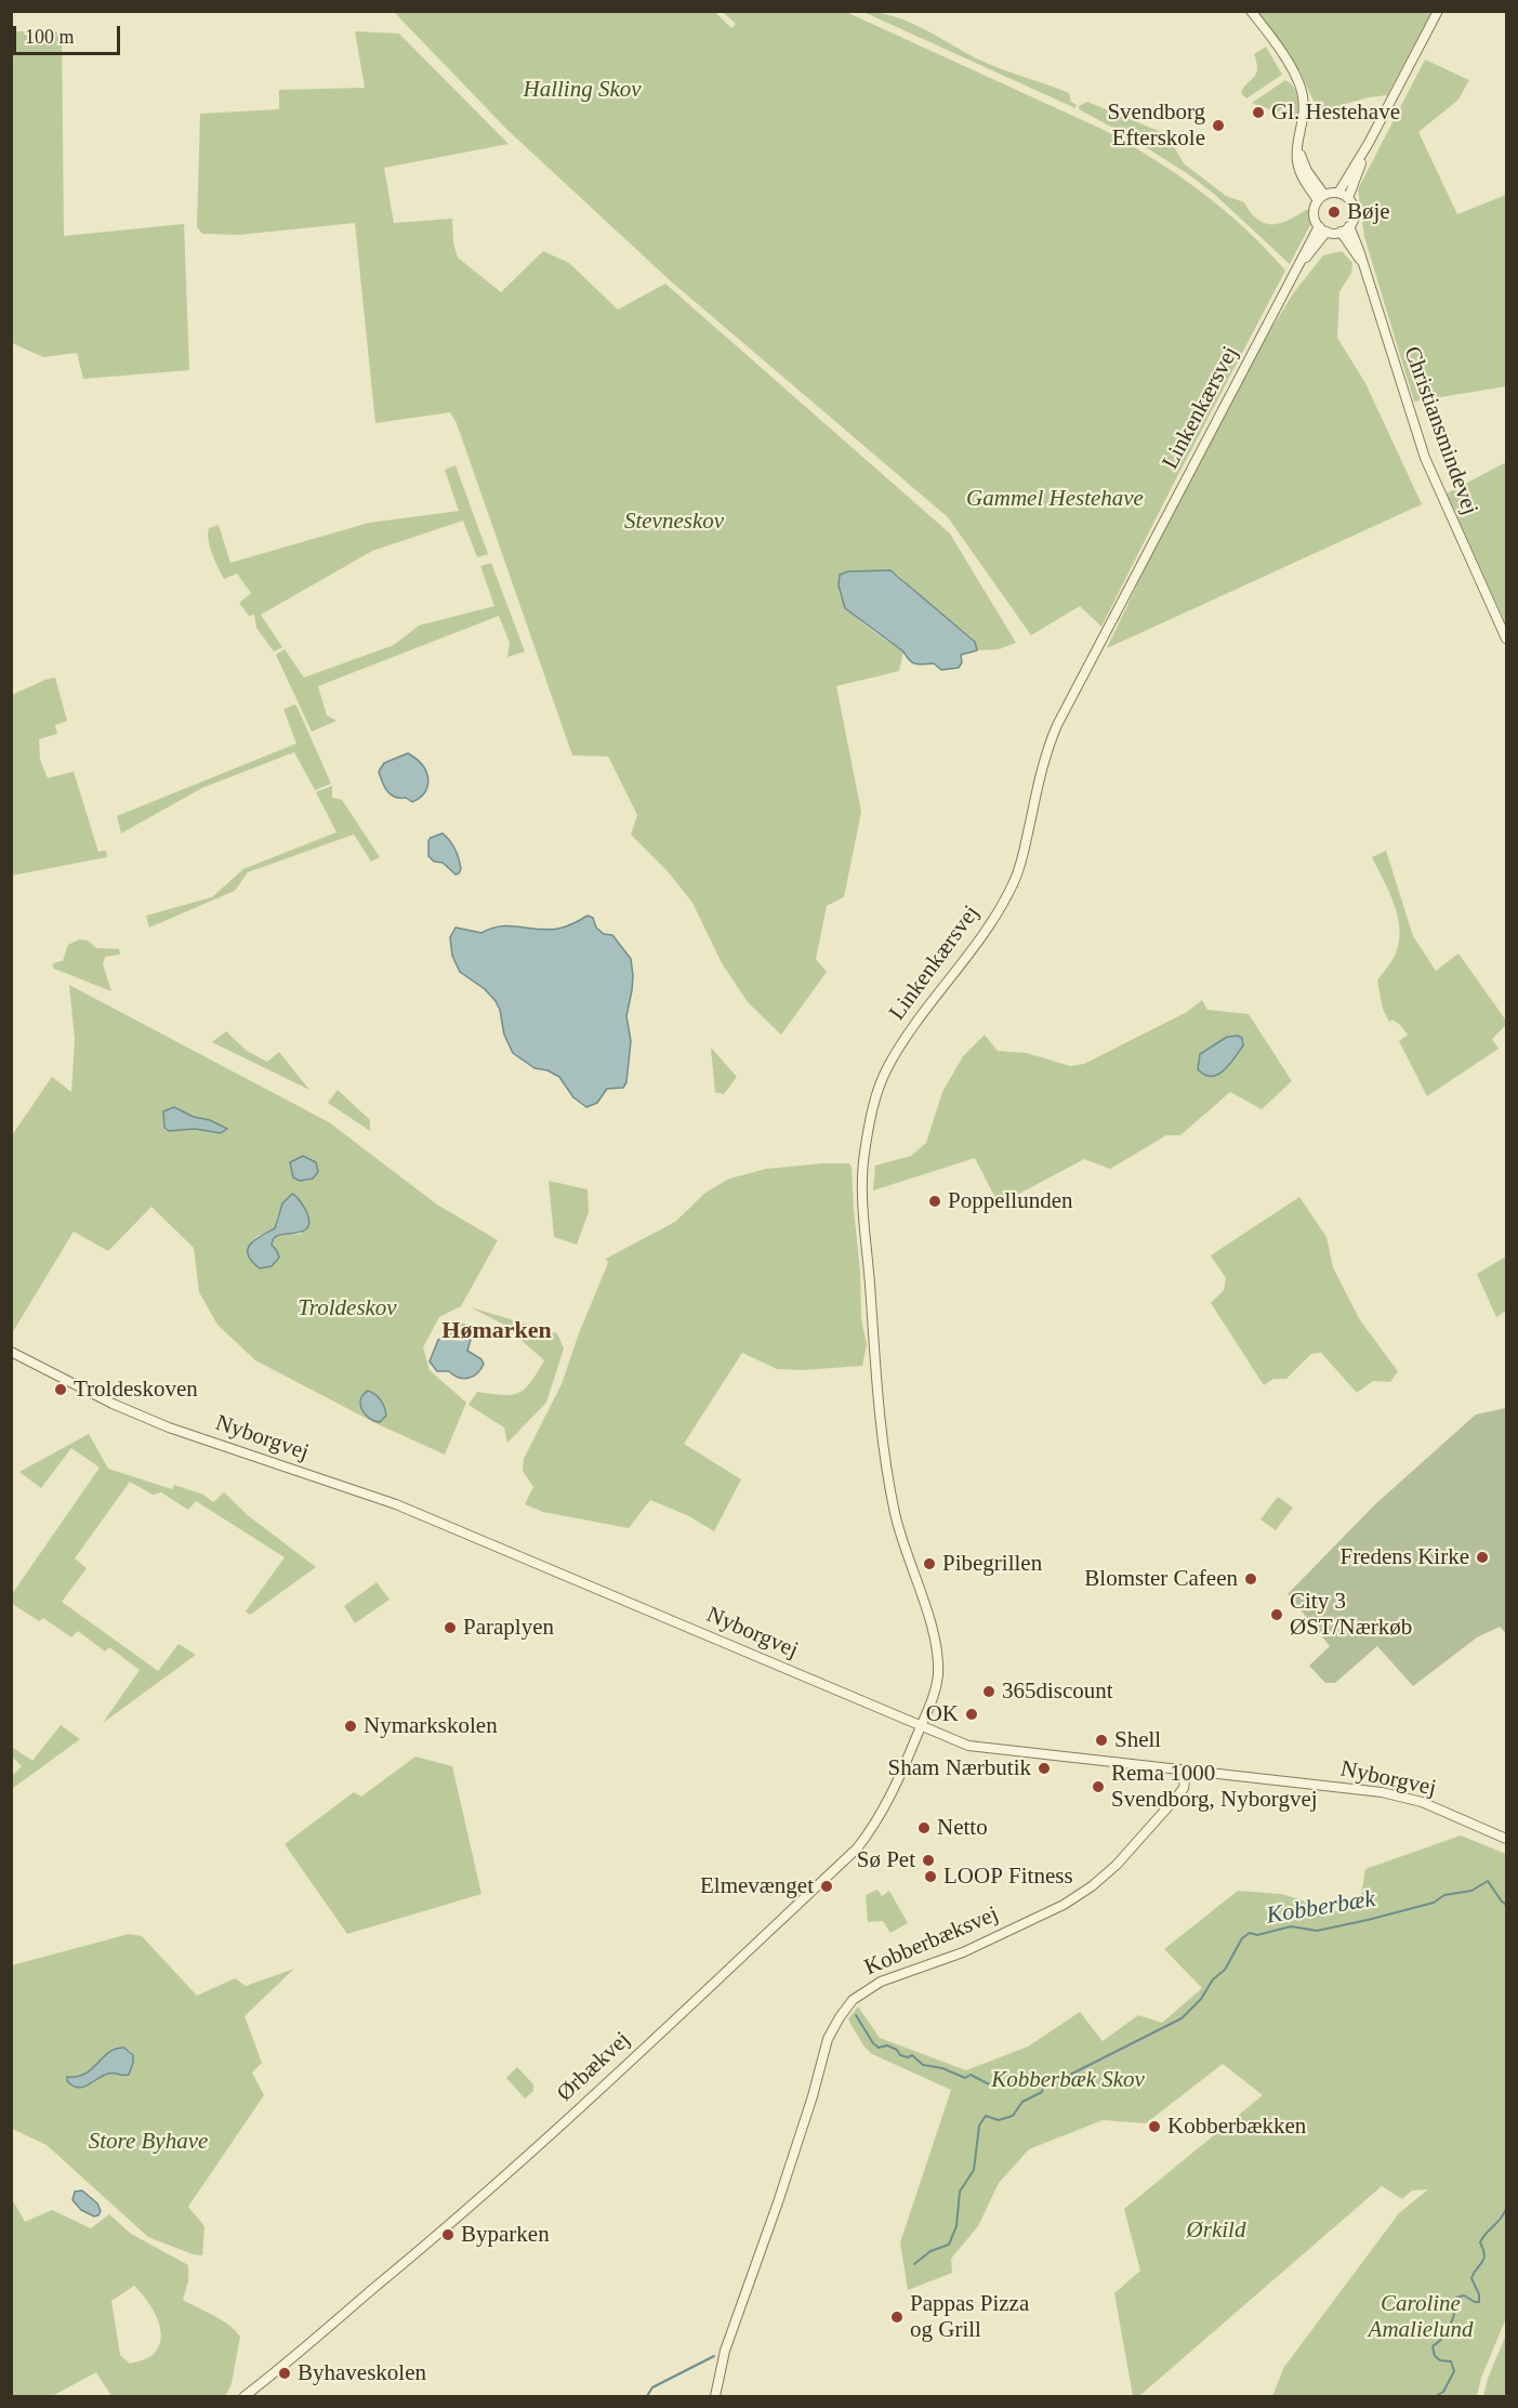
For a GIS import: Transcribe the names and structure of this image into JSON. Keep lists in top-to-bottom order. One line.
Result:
{"streets":{"street":["Linkenkærsvej","Christiansmindevej","Nyborgvej","Kobberbæksvej","Ørbækvej"]},"crossings":[["Linkenkærsvej","Christiansmindevej"],["Linkenkærsvej","Nyborgvej"],["Linkenkærsvej","Ørbækvej"],["Nyborgvej","Kobberbæksvej"],["Nyborgvej","Ørbækvej"]],"districts":["Hømarken"],"water":["Kobberbæk"],"parks":["Halling Skov","Gammel Hestehave","Stevneskov","Troldeskov","Kobberbæk Skov","Store Byhave","Ørkild","Caroline Amalielund"],"places":["Gl. Hestehave","Svendborg Efterskole","Bøje","Poppellunden","Troldeskoven","Fredens Kirke","Pibegrillen","Blomster Cafeen","City 3 ØST/Nærkøb","Paraplyen","365discount","OK","Nymarkskolen","Shell","Sham Nærbutik","Rema 1000 Svendborg, Nyborgvej","Netto","Sø Pet","LOOP Fitness","Elmevænget","Kobberbækken","Byparken","Pappas Pizza og Grill","Byhaveskolen"],"scale_bar":"100 m"}
